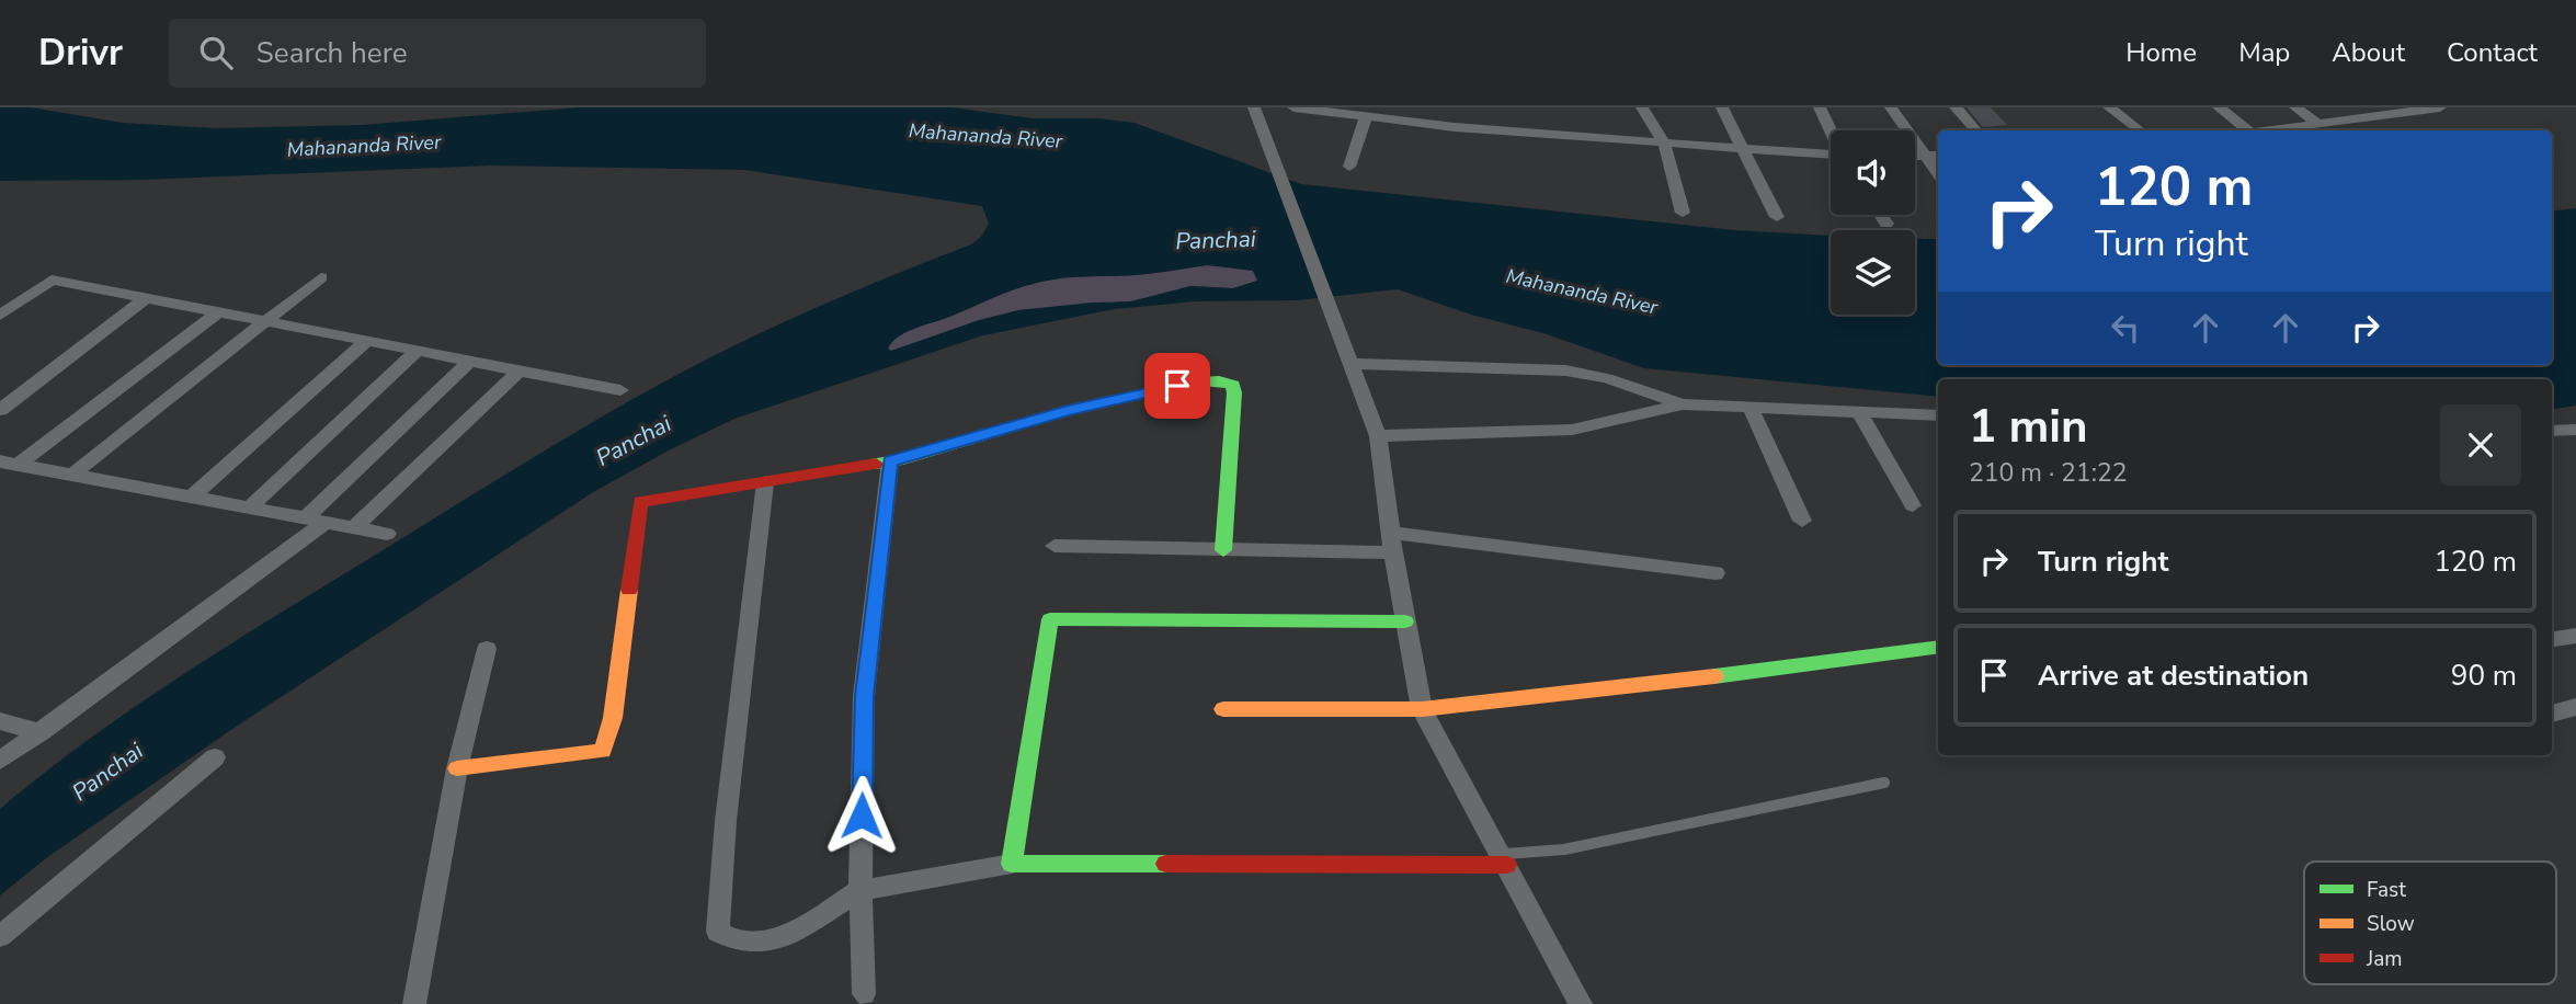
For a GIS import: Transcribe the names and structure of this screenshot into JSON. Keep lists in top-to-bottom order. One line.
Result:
{"water":["Mahananda River","Panchai"],"legend":["Fast","Slow","Jam"],"page":{"header":"Drivr","search":"Search here","nav":["Home","Map","About","Contact"],"turn":["120 m","Turn right"],"heading":["1 min","210 m · 21:22"],"list":[{"name":"Turn right","value":"120 m"},{"name":"Arrive at destination","value":"90 m"}]}}
